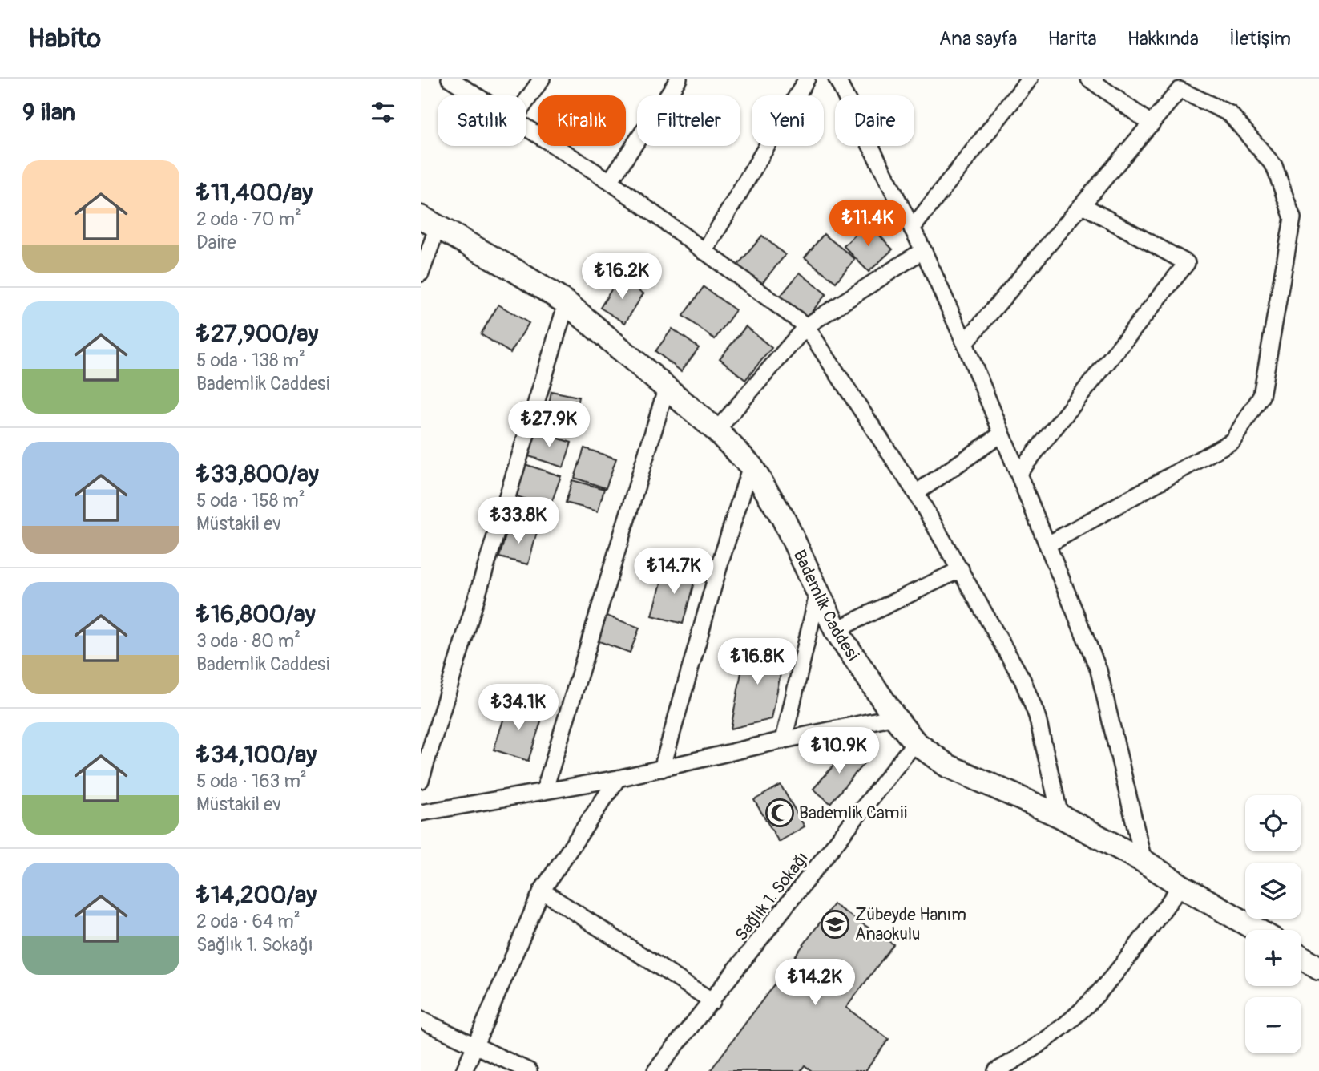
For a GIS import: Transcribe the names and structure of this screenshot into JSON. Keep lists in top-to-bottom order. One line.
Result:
{"streets":{"street":["Bademlik Caddesi","Sağlık 1. Sokağı"]},"crossings":[["Bademlik Caddesi","Sağlık 1. Sokağı"]],"places":{"mosque":["Bademlik Camii"],"school or university":["Zübeyde Hanım Anaokulu"]},"page":{"header":"Habito","nav":["Ana sayfa","Harita","Hakkında","İletişim"],"heading":"9 ilan","chip":["Satılık","Kiralık","Filtreler","Yeni","Daire"],"list":[{"name":"₺11,400/ay","note":"2 oda · 70 m² · Daire"},{"name":"₺27,900/ay","note":"5 oda · 138 m² · Bademlik Caddesi"},{"name":"₺33,800/ay","note":"5 oda · 158 m² · Müstakil ev"},{"name":"₺16,800/ay","note":"3 oda · 80 m² · Bademlik Caddesi"},{"name":"₺34,100/ay","note":"5 oda · 163 m² · Müstakil ev"},{"name":"₺14,200/ay","note":"2 oda · 64 m² · Sağlık 1. Sokağı"}],"price":["₺11.4K","₺16.2K","₺27.9K","₺33.8K","₺14.7K","₺16.8K","₺34.1K","₺10.9K","₺14.2K"],"map_buttons":["+","−"]}}
